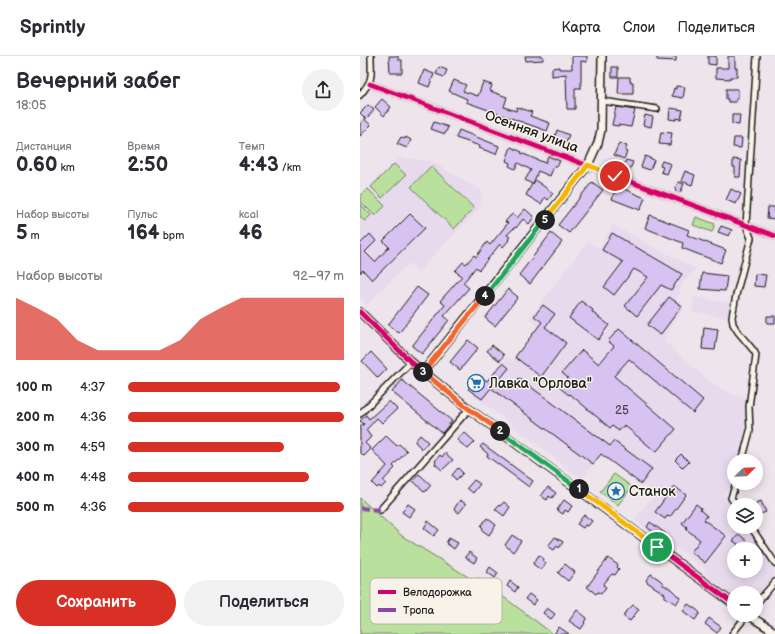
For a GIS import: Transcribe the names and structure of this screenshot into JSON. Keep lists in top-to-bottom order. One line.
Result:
{"streets":{"street":["Осенняя улица"]},"places":{"supermarket":["Лавка \"Орлова\""],"place":["Станок"]},"house_numbers":["25"],"legend":["Велодорожка","Тропа"],"north":"top right","page":{"header":"Sprintly","nav":["Карта","Слои","Поделиться"],"heading":["Вечерний забег","18:05"],"stats":[["Дистанция","0.60 km"],["Время","2:50"],["Темп","4:43 /km"],["Набор высоты","5 m"],["Пульс","164 bpm"],["kcal","46"]],"pins":["5","4","3","2","1"],"chart":["Набор высоты","92–97 m"],"list":[{"name":"100 m","note":"4:37"},{"name":"200 m","note":"4:36"},{"name":"300 m","note":"4:59"},{"name":"400 m","note":"4:48"},{"name":"500 m","note":"4:36"}],"map_buttons":["+","−"],"buttons":["Сохранить","Поделиться"]}}
